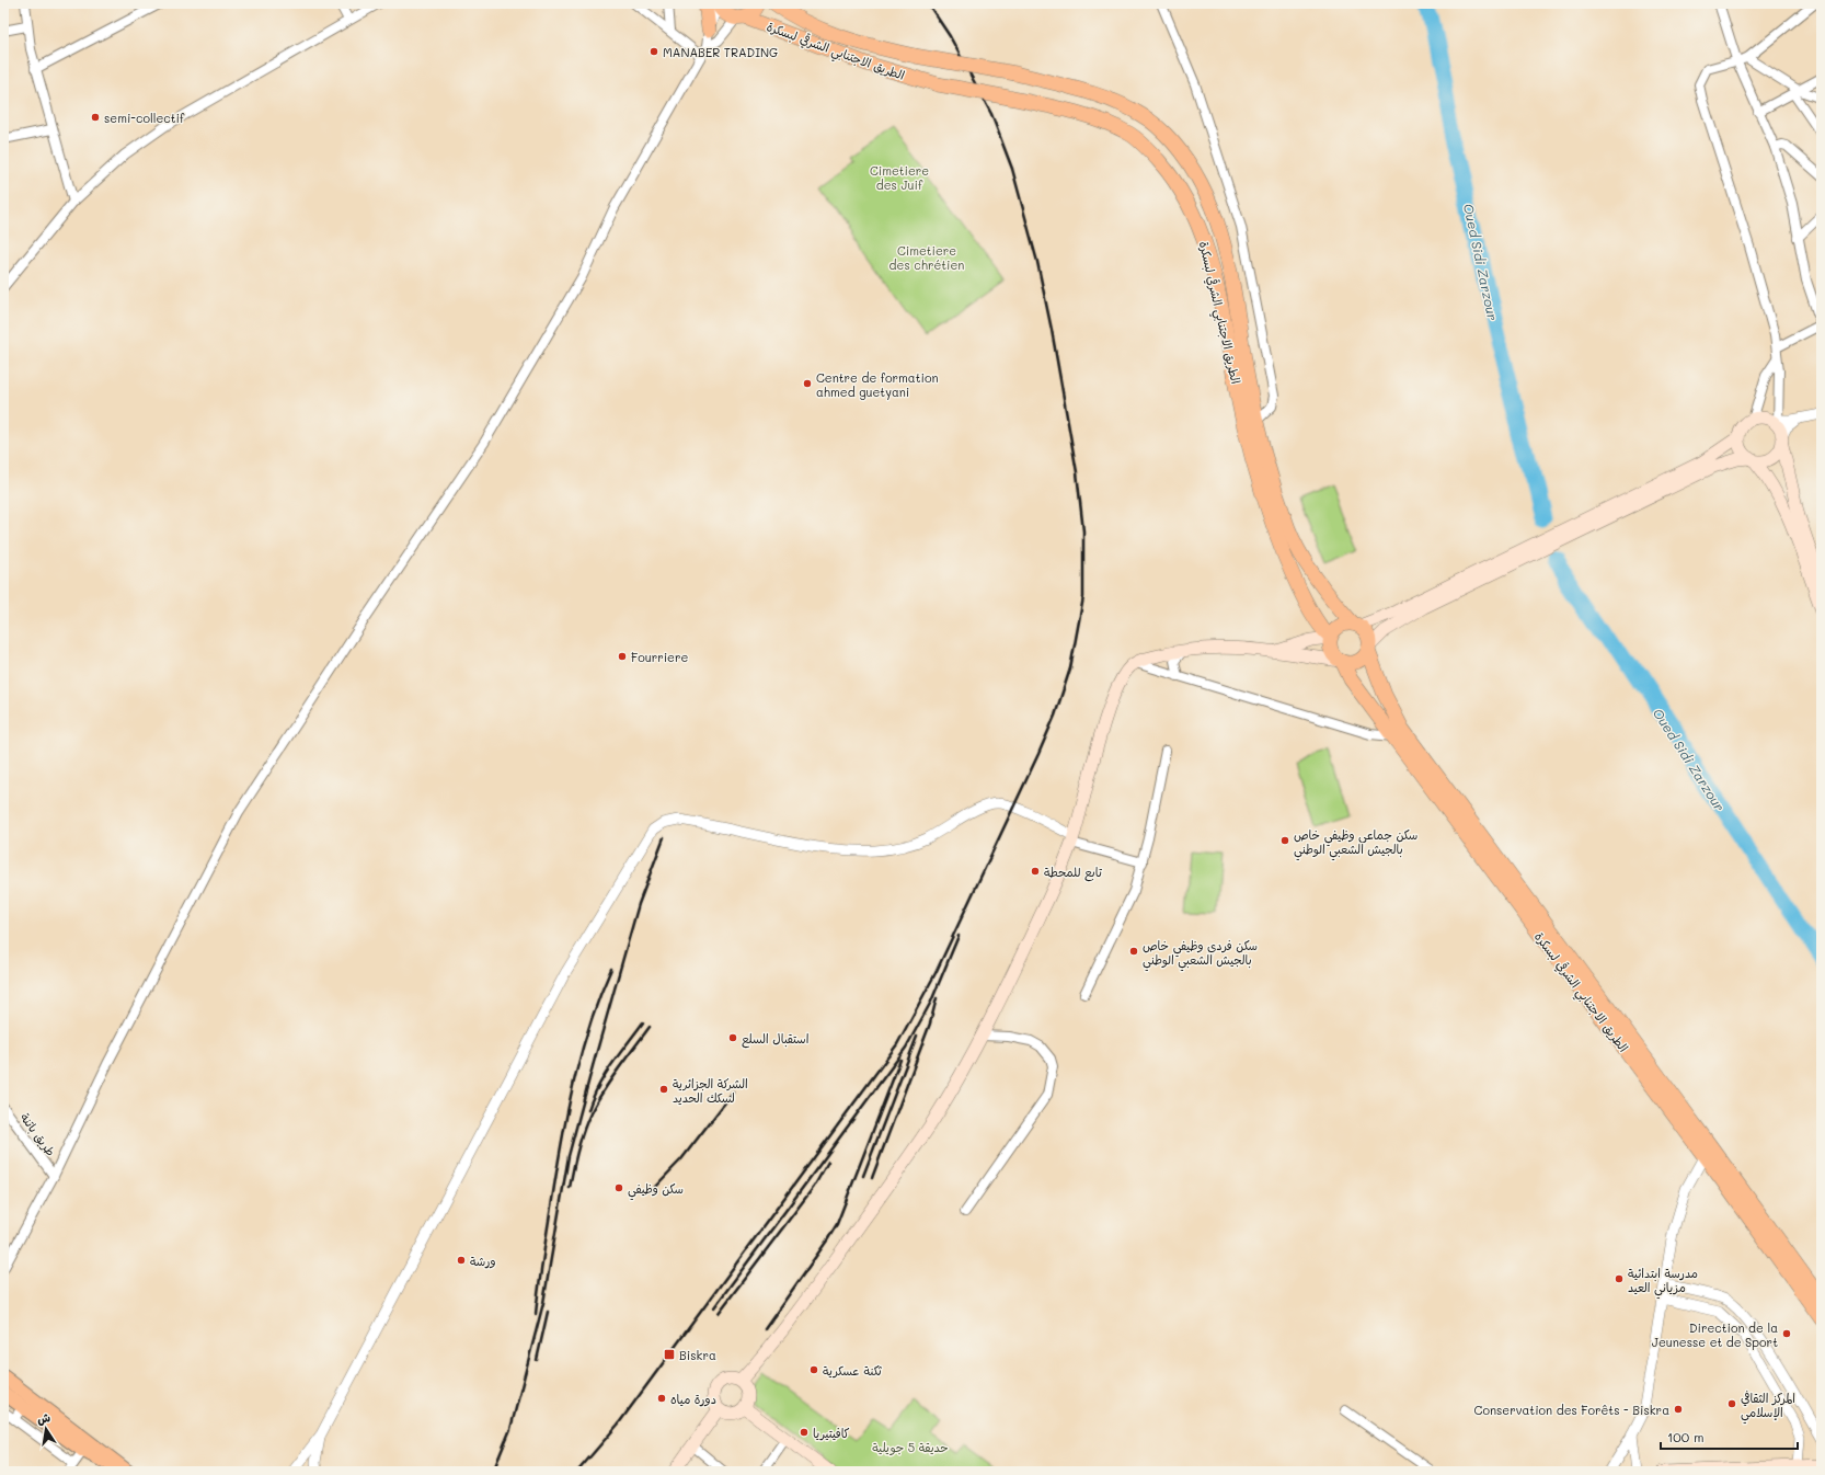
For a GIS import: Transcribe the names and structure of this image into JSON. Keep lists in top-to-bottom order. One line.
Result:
{"streets":{"highway":["الطريق الاجتنابي الشرقي لبسكرة"],"street":["طريق باتنة"]},"water":["Oued Sidi Zarzour"],"parks":["Cimetiere des Juif","Cimetiere des chrétien","حديقة 5 جويلية"],"places":{"other":["MANABER TRADING","semi-collectif","Centre de formation ahmed guetyani","Fourriere","سكن جماعي وظيفي خاص بالجيش الشعبي الوطني","تابع للمحطة","سكن فردي وظيفي خاص بالجيش الشعبي الوطني","استقبال السلع","الشركة الجزائرية لسكك الحديد","سكن وظيفي","ورشة","مدرسة ابتدائية مزياني العيد","Direction de la Jeunesse et de Sport","ثكنة عسكرية","دورة مياه","المركز الثقافي الإسلامي","Conservation des Forêts - Biskra","كافيتيريا"],"transit":["Biskra"]},"scale_bar":"100 m","north":"top"}
